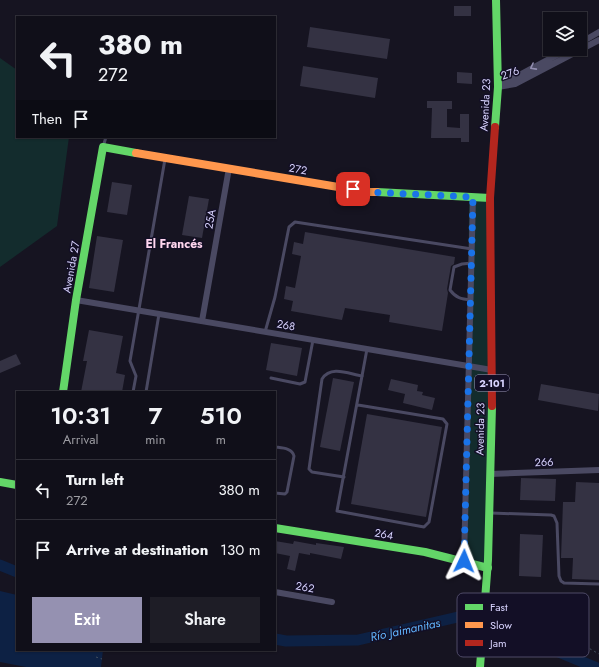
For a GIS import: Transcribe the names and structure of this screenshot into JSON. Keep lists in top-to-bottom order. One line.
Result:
{"streets":{"street":["276","Avenida 23","272","25A","Avenida 27","268","2-101","266","264","262"]},"crossings":[["276","Avenida 23"],["Avenida 23","272"],["Avenida 23","268"],["Avenida 23","266"],["Avenida 23","264"],["272","25A"],["272","Avenida 27"],["25A","268"],["Avenida 27","268"]],"districts":["El Francés"],"water":["Río Jaimanitas"],"legend":["Fast","Slow","Jam"],"page":{"turn":["380 m","272"],"then":"Then","eta":["10:31","Arrival","7","min","510","m"],"list":[{"name":"Turn left","note":"272","value":"380 m"},{"name":"Arrive at destination","value":"130 m"}],"buttons":["Exit","Share"]}}
